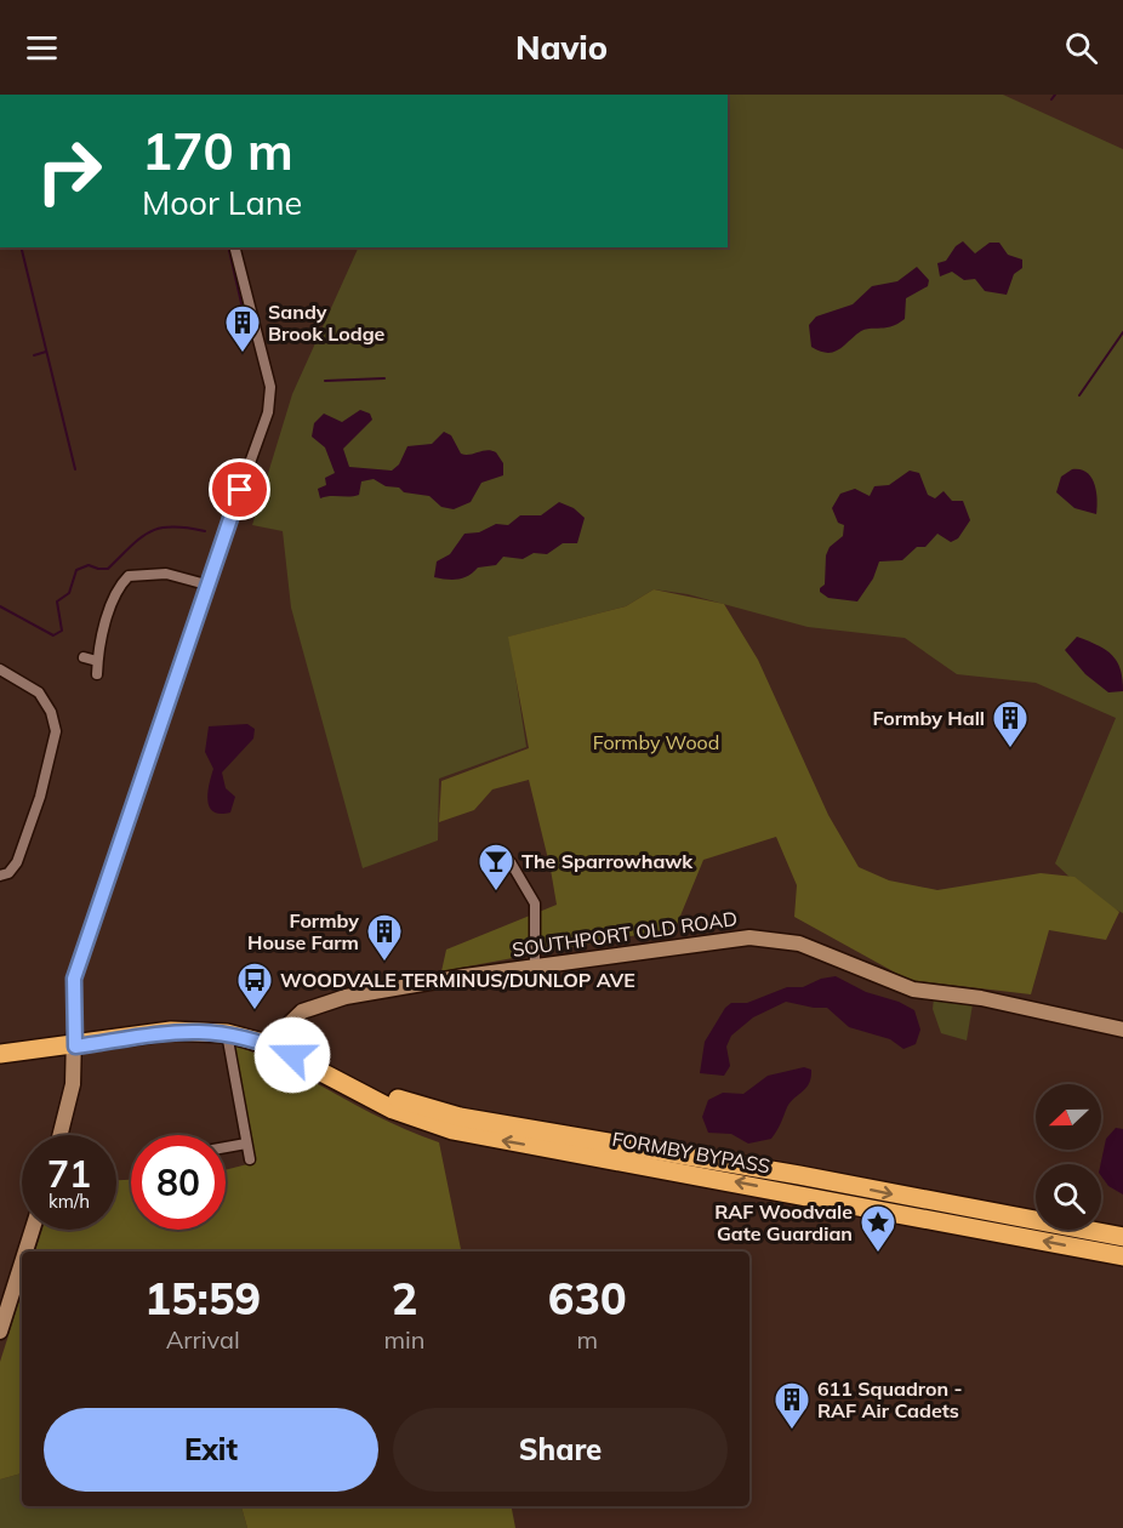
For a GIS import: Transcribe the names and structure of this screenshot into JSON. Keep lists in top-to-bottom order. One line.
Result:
{"streets":{"highway":["FORMBY BYPASS"],"street":["SOUTHPORT OLD ROAD"]},"crossings":[["SOUTHPORT OLD ROAD","FORMBY BYPASS"]],"parks":["Formby Wood"],"places":{"building":["Sandy Brook Lodge","Formby Hall","Formby House Farm","611 Squadron - RAF Air Cadets"],"bar":["The Sparrowhawk"],"bus stop":["WOODVALE TERMINUS/DUNLOP AVE"],"place":["RAF Woodvale Gate Guardian"]},"north":"left","page":{"header":"Navio","turn":["170 m","Moor Lane"],"speed":"71 km/h","limit":"80","eta":["15:59","Arrival","2","min","630","m"],"buttons":["Exit","Share"]}}
